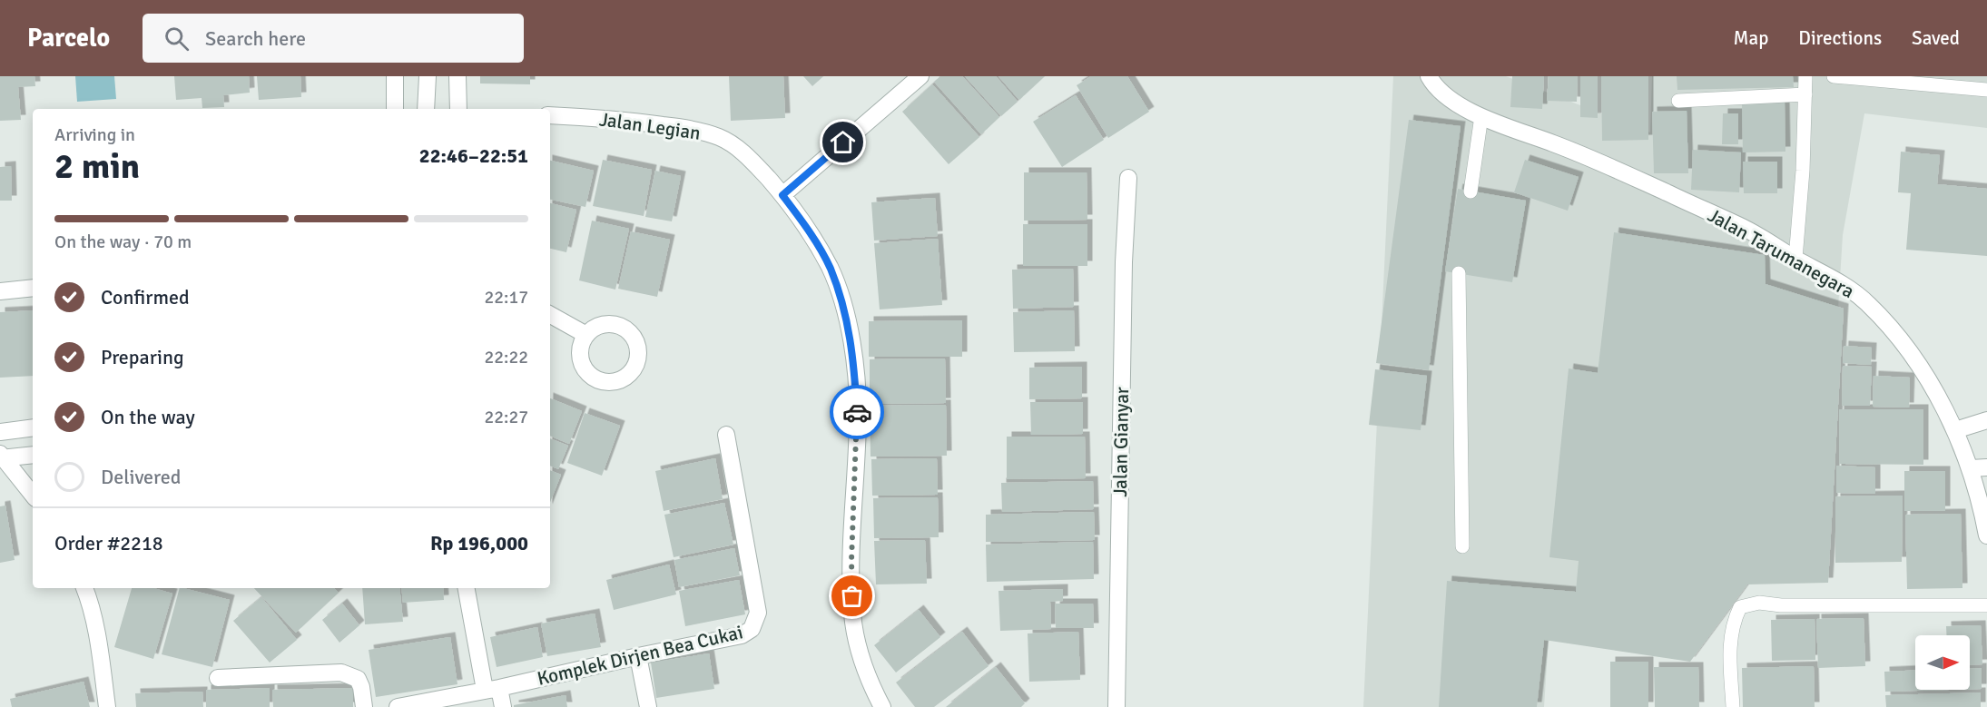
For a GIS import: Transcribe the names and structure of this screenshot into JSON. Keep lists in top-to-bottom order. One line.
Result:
{"streets":{"street":["Jalan Legian","Jalan Tarumanegara","Jalan Gianyar","Komplek Dirjen Bea Cukai"]},"north":"right","page":{"header":"Parcelo","search":"Search here","nav":["Map","Directions","Saved"],"heading":["2 min","Arriving in","22:46–22:51"],"panel":["Order #2218","Rp 196,000"],"bar":"On the way · 70 m","list":[["Confirmed","22:17"],["Preparing","22:22"],["On the way","22:27"],"Delivered"]}}
